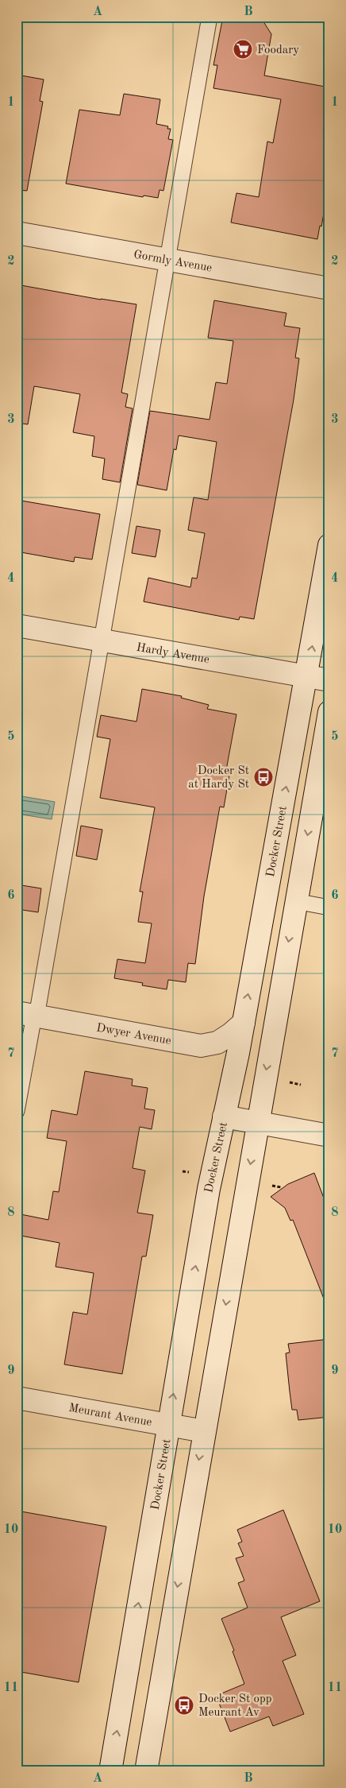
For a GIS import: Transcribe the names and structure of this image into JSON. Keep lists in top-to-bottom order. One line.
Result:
{"streets":{"main road":["Gormly Avenue","Hardy Avenue","Docker Street","Dwyer Avenue","Meurant Avenue"]},"crossings":[["Hardy Avenue","Docker Street"],["Docker Street","Dwyer Avenue"],["Docker Street","Meurant Avenue"]],"places":{"supermarket":["Foodary"],"bus stop":["Docker St at Hardy St","Docker St opp Meurant Av"]},"grid":{"columns":["A","B"],"rows":["1","2","3","4","5","6","7","8","9","10","11"]}}
